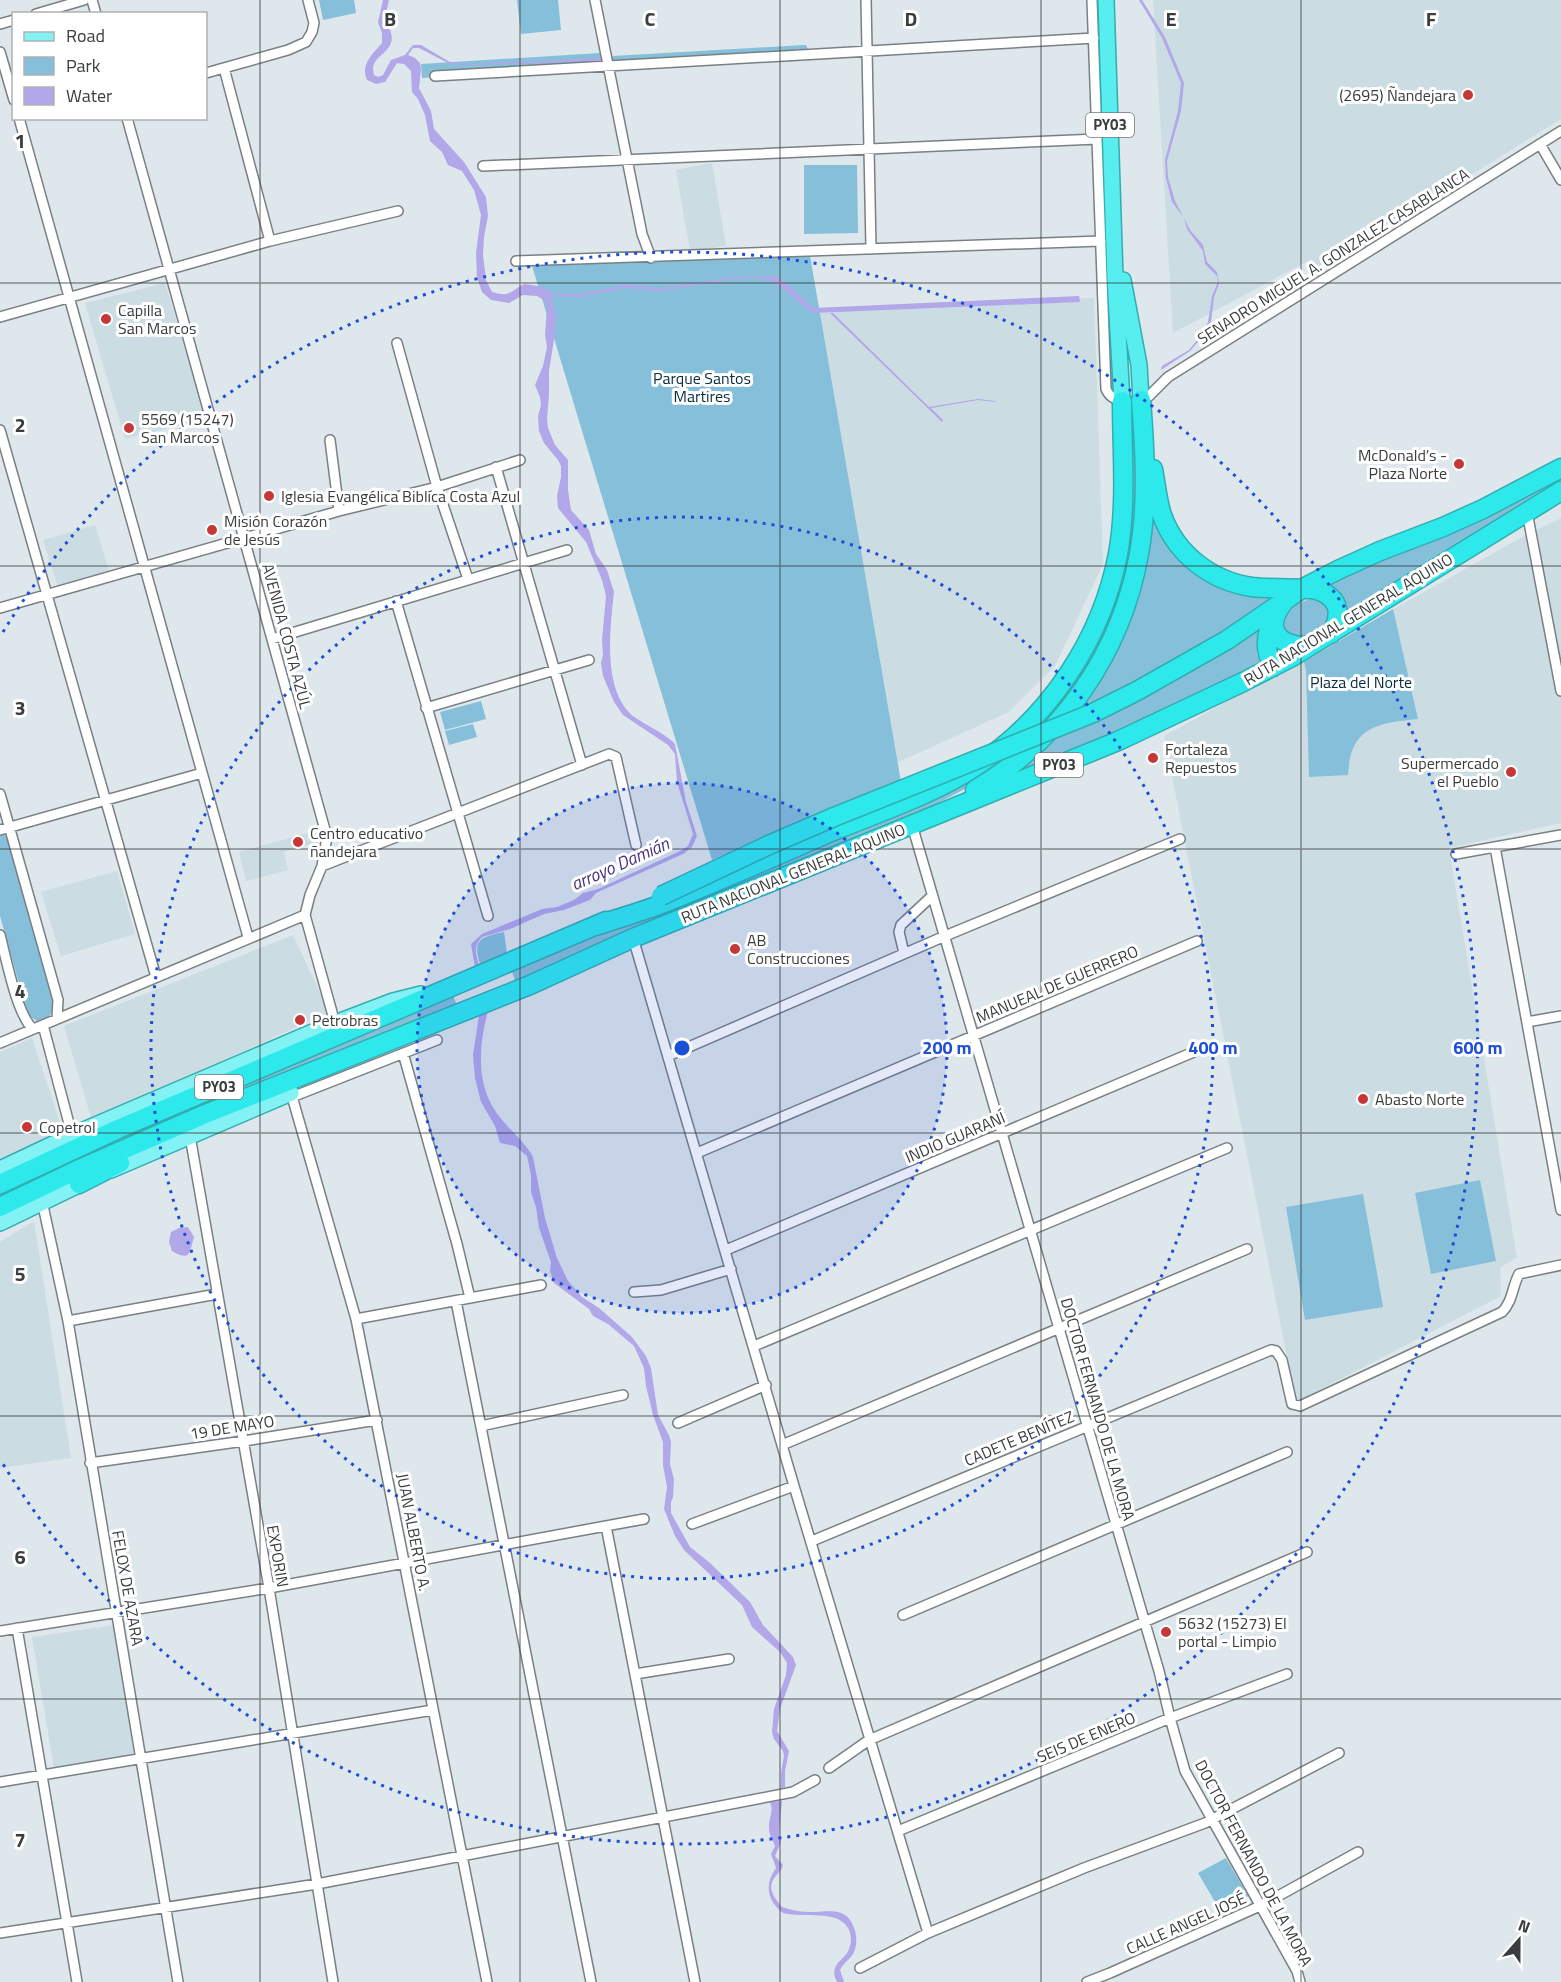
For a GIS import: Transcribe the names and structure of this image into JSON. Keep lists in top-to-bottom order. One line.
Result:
{"streets":{"highway":["PY03","RUTA NACIONAL GENERAL AQUINO"],"street":["SENADRO MIGUEL A. GONZALEZ CASABLANCA","AVENIDA COSTA AZÚL","MANUEAL DE GUERRERO","INDIO GUARANÍ","DOCTOR FERNANDO DE LA MORA","19 DE MAYO","CADETE BENÍTEZ","JUAN ALBERTO A.","EXPORIN","FELOX DE AZARA","SEIS DE ENERO","CALLE ANGEL JOSÉ"]},"crossings":[["PY03","SENADRO MIGUEL A. GONZALEZ CASABLANCA"],["PY03","RUTA NACIONAL GENERAL AQUINO"],["PY03","DOCTOR FERNANDO DE LA MORA"],["PY03","JUAN ALBERTO A."],["PY03","EXPORIN"],["PY03","FELOX DE AZARA"],["RUTA NACIONAL GENERAL AQUINO","DOCTOR FERNANDO DE LA MORA"],["MANUEAL DE GUERRERO","DOCTOR FERNANDO DE LA MORA"],["INDIO GUARANÍ","DOCTOR FERNANDO DE LA MORA"],["DOCTOR FERNANDO DE LA MORA","CADETE BENÍTEZ"],["DOCTOR FERNANDO DE LA MORA","SEIS DE ENERO"],["DOCTOR FERNANDO DE LA MORA","CALLE ANGEL JOSÉ"],["19 DE MAYO","JUAN ALBERTO A."],["19 DE MAYO","EXPORIN"],["19 DE MAYO","FELOX DE AZARA"]],"water":["arroyo Damián"],"parks":["Parque Santos Martires","Plaza del Norte"],"places":["(2695) Ñandejara","Capilla San Marcos","5569 (15247) San Marcos","McDonald’s - Plaza Norte","Iglesia Evangélica Biblíca Costa Azul","Misión Corazón de Jesús","Fortaleza Repuestos","Supermercado el Pueblo","Centro educativo ñandejara","AB Construcciones","Petrobras","Abasto Norte","Copetrol","5632 (15273) El portal - Limpio"],"legend":["Road","Park","Water"],"north":"top","grid":{"columns":["B","C","D","E","F"],"rows":["1","2","3","4","5","6","7"]},"rings":["200 m","400 m","600 m"]}
